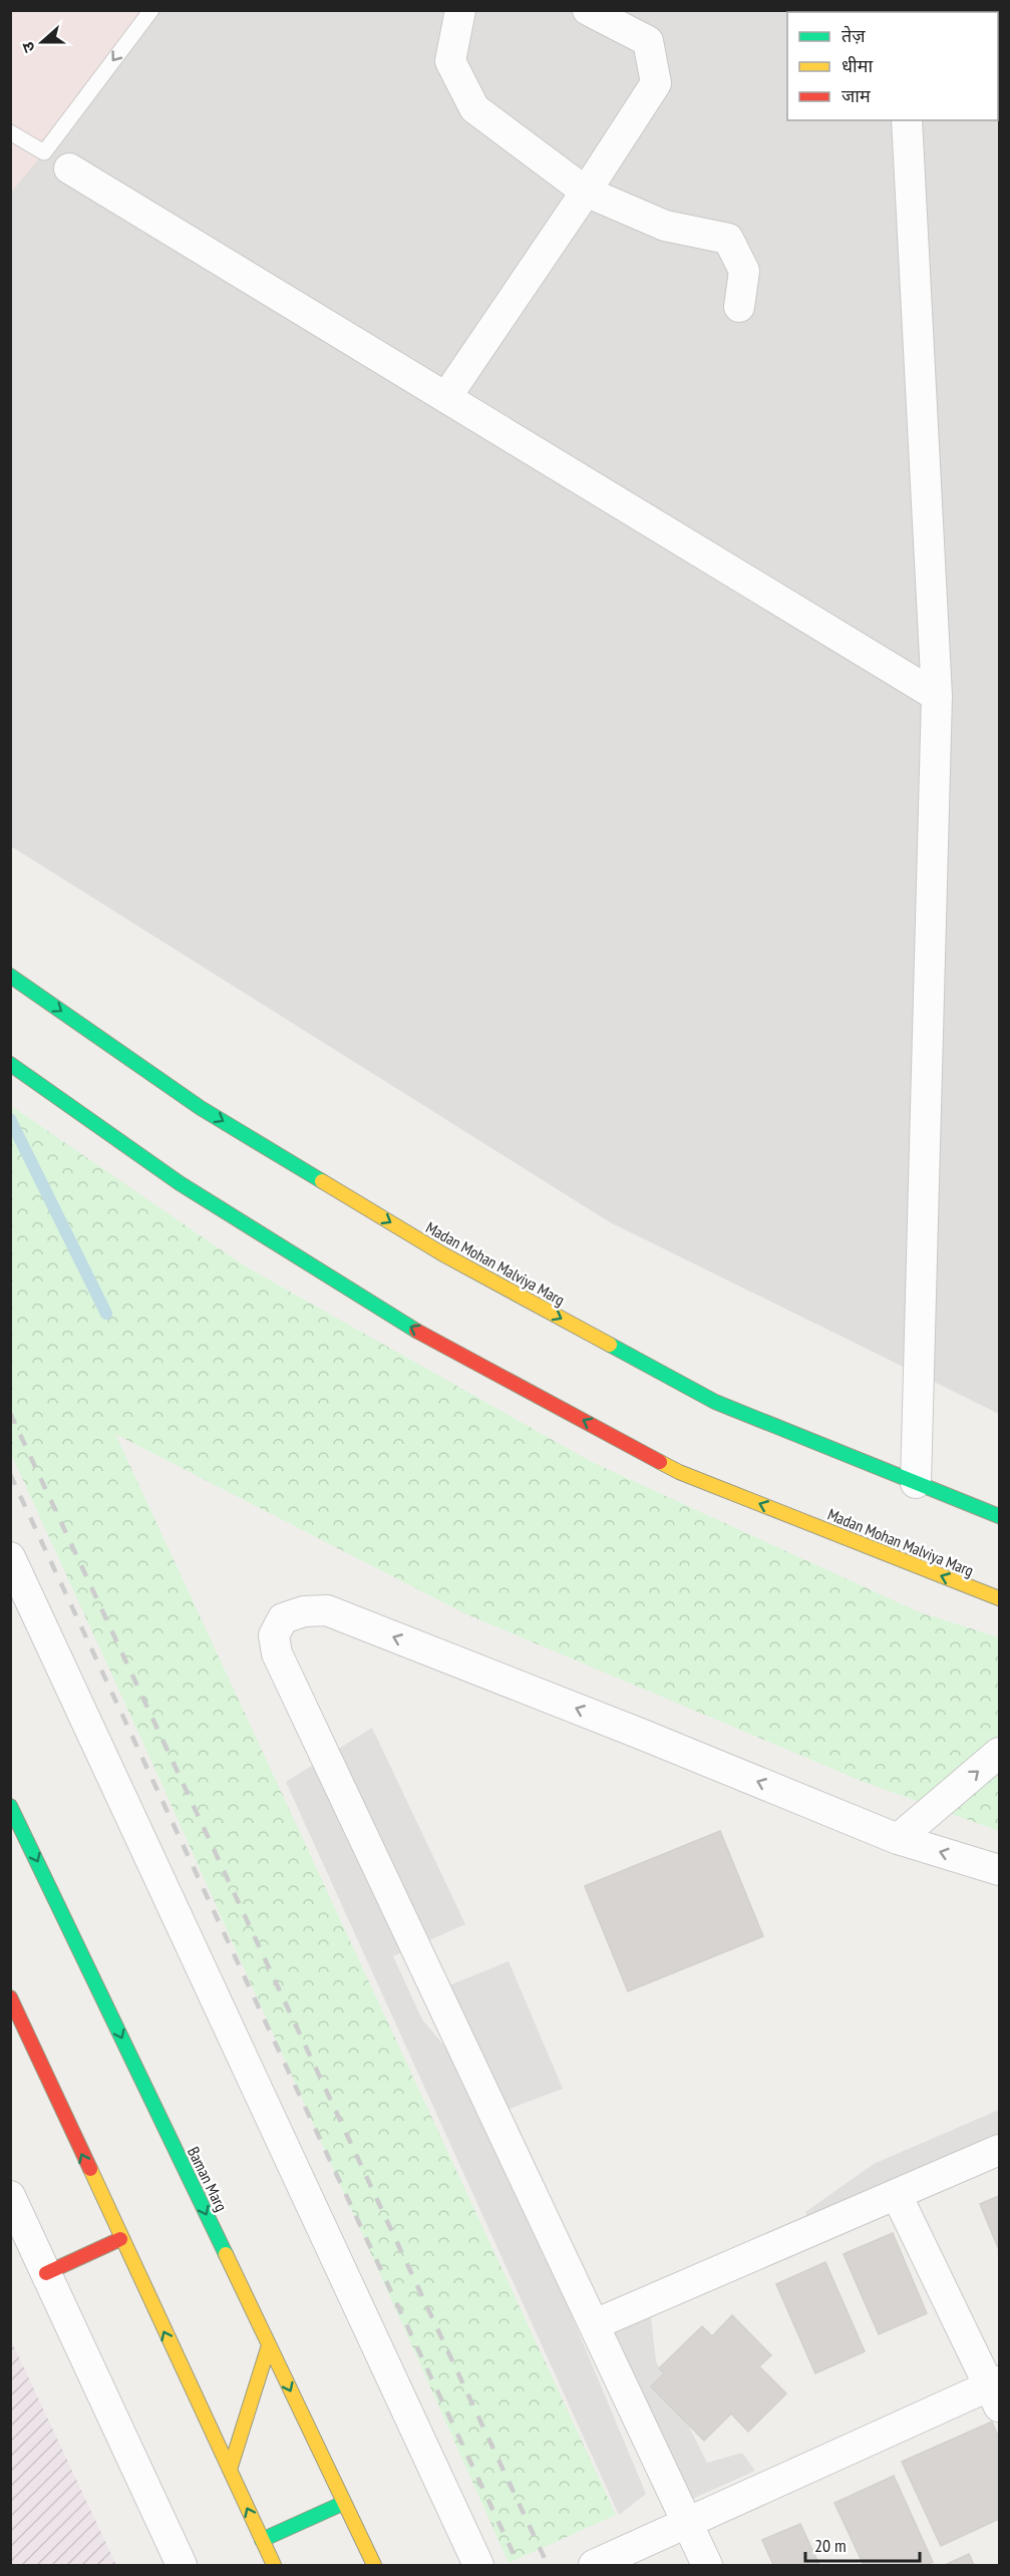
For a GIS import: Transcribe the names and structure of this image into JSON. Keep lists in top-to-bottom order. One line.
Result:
{"streets":{"main road":["Madan Mohan Malviya Marg","Baman Marg"]},"legend":["तेज़","धीमा","जाम"],"scale_bar":"20 m","north":"left"}
